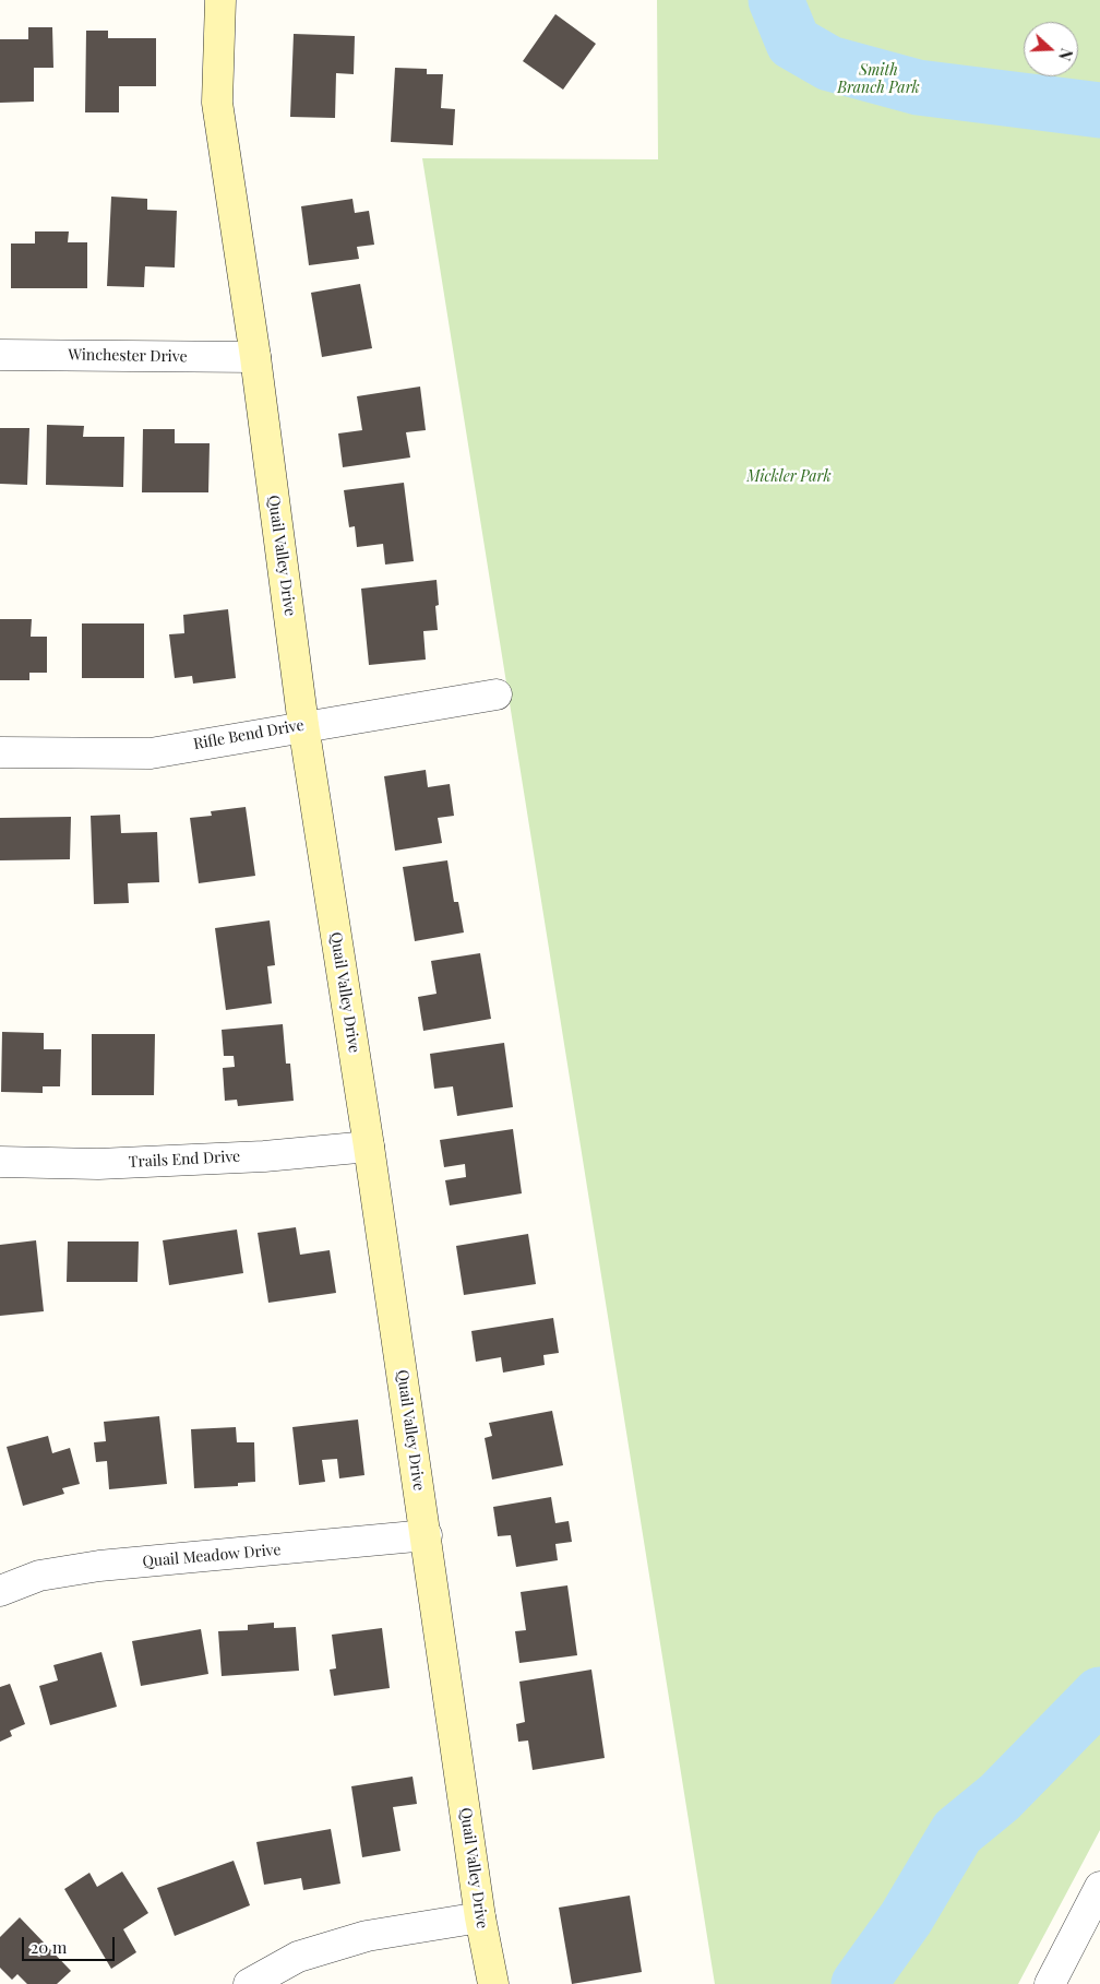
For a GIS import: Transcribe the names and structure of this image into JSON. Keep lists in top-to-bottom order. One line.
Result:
{"streets":{"street":["Winchester Drive","Quail Valley Drive","Rifle Bend Drive","Trails End Drive","Quail Meadow Drive"]},"crossings":[["Winchester Drive","Quail Valley Drive"],["Quail Valley Drive","Rifle Bend Drive"],["Quail Valley Drive","Trails End Drive"],["Quail Valley Drive","Quail Meadow Drive"]],"parks":["Smith Branch Park","Mickler Park"],"scale_bar":"20 m","north":"right"}
